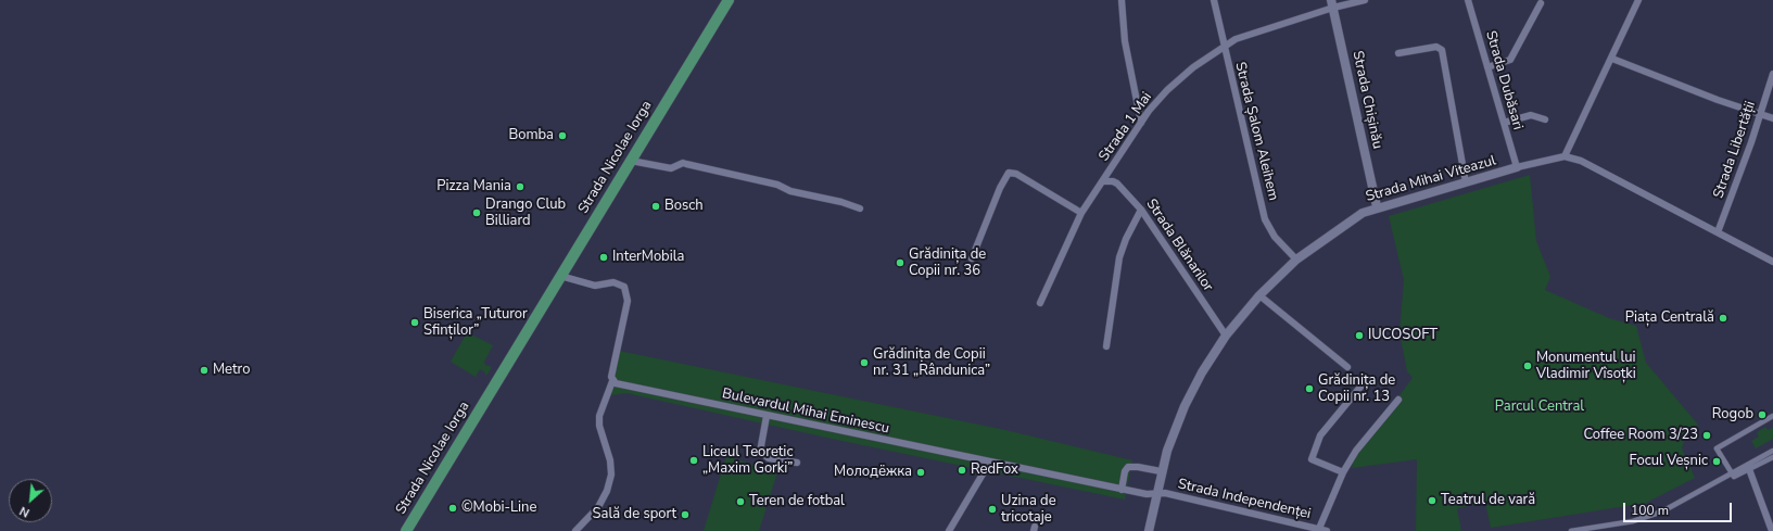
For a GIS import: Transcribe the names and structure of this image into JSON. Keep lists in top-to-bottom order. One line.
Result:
{"streets":{"main road":["Strada Nicolae Iorga"],"street":["Strada Dubăsari","Strada Chișinău","Strada 1 Mai","Strada Șalom Aleihem","Strada Libertății","Strada Mihai Viteazul","Strada Blănarilor","Bulevardul Mihai Eminescu","Strada Independenței"]},"crossings":[["Strada Dubăsari","Strada Mihai Viteazul"],["Strada Chișinău","Strada 1 Mai"],["Strada Chișinău","Strada Mihai Viteazul"],["Strada 1 Mai","Strada Șalom Aleihem"],["Strada 1 Mai","Strada Blănarilor"],["Strada Șalom Aleihem","Strada Mihai Viteazul"],["Strada Mihai Viteazul","Strada Blănarilor"],["Strada Mihai Viteazul","Bulevardul Mihai Eminescu"],["Strada Mihai Viteazul","Strada Independenței"],["Bulevardul Mihai Eminescu","Strada Independenței"]],"parks":["Parcul Central"],"places":["Bomba","Pizza Mania","Bosch","Drango Club Billiard","InterMobila","Grădinița de Copii nr. 36","Piața Centrală","Biserica „Tuturor Sfinților”","IUCOSOFT","Grădinița de Copii nr. 31 „Rândunica”","Monumentul lui Vladimir Vîsoțki","Metro","Grădinița de Copii nr. 13","Rogob","Coffee Room 3/23","Liceul Teoretic „Maxim Gorki”","Focul Veșnic","RedFox","Молодёжка","Teatrul de vară","Teren de fotbal","©Mobi-Line","Uzina de tricotaje","Sală de sport"],"scale_bar":"100 m","north":"bottom left"}
